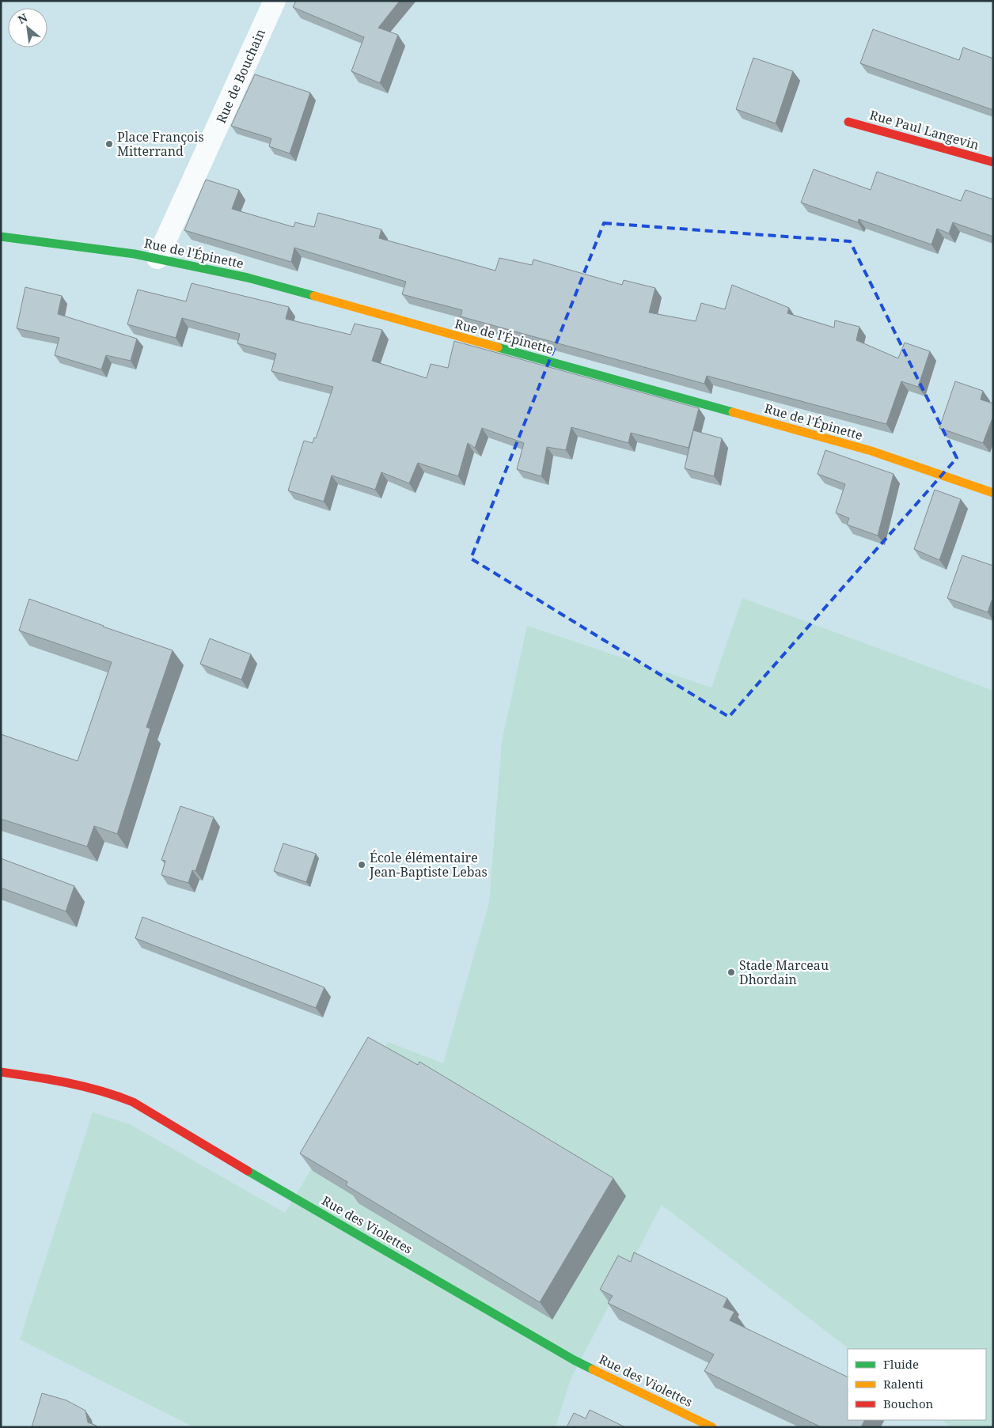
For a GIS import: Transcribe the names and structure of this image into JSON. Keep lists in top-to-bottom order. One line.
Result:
{"streets":{"street":["Rue de Bouchain","Rue Paul Langevin","Rue de l'Épinette","Rue des Violettes"]},"crossings":[["Rue de Bouchain","Rue de l'Épinette"]],"places":["Place François Mitterrand","École élémentaire Jean-Baptiste Lebas","Stade Marceau Dhordain"],"legend":["Fluide","Ralenti","Bouchon"],"north":"top left"}
